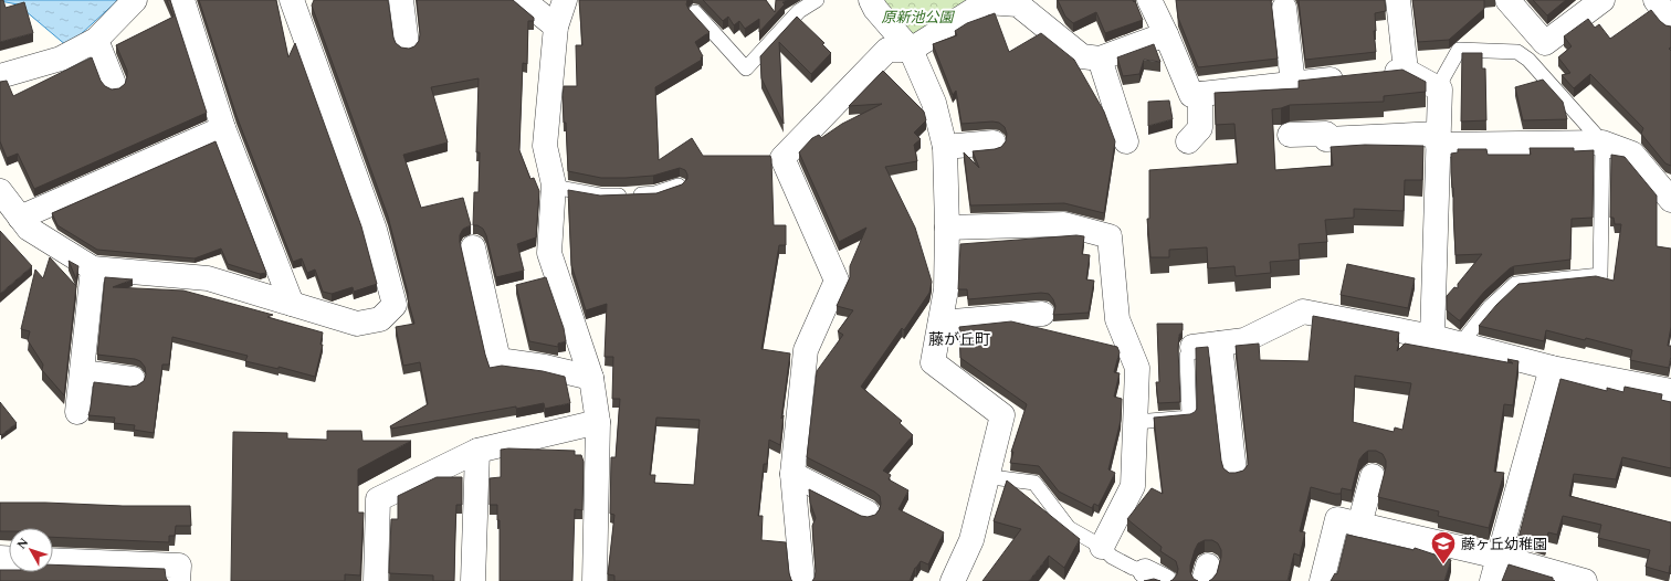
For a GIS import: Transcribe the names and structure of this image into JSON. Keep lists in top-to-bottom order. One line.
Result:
{"districts":["藤が丘町"],"parks":["原新池公園"],"places":{"school or university":["藤ヶ丘幼稚園"]},"north":"top left"}
